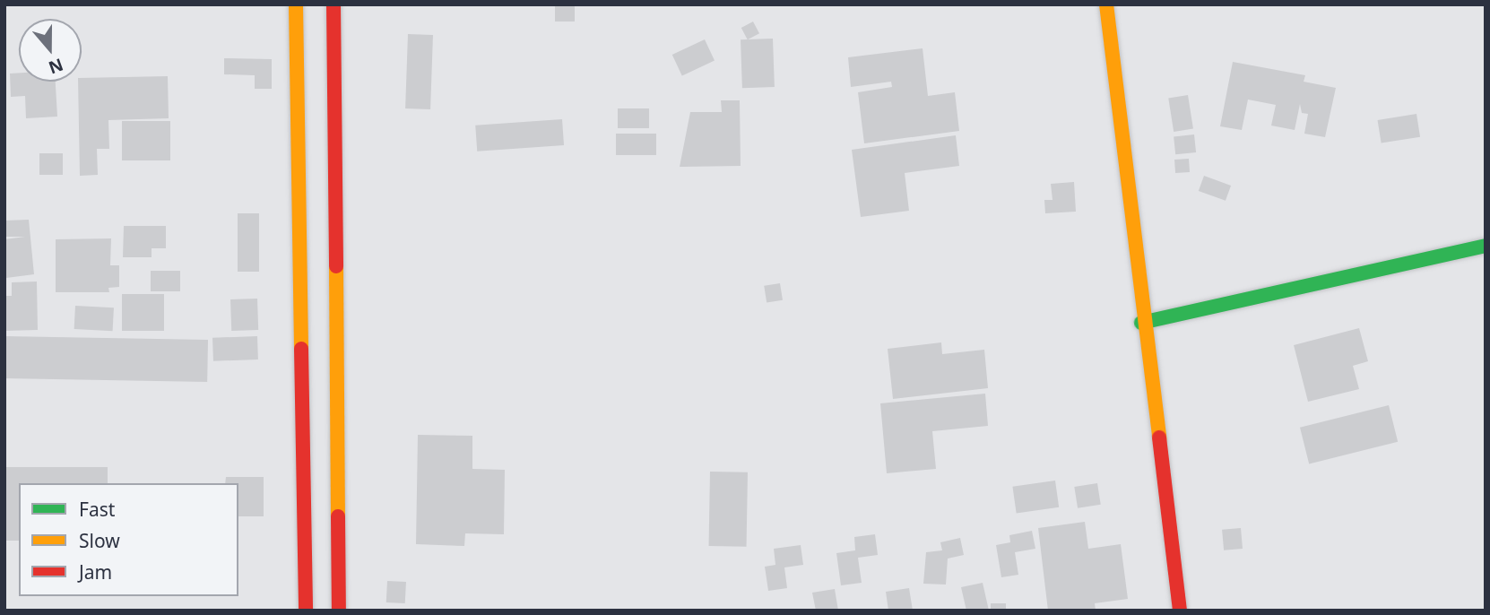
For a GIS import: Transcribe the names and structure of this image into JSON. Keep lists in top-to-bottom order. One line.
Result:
{"legend":["Fast","Slow","Jam"],"north":"bottom"}
